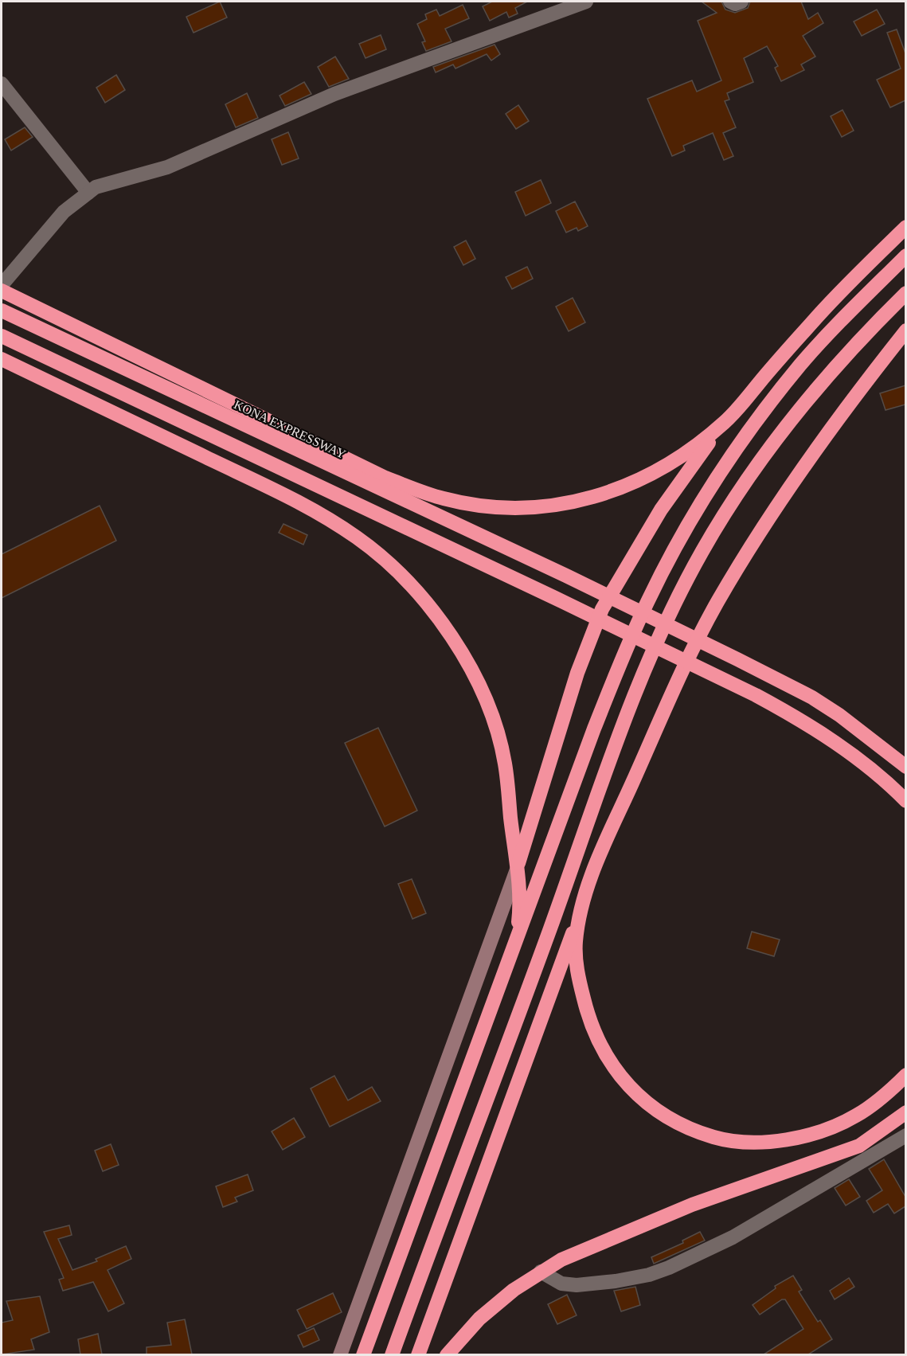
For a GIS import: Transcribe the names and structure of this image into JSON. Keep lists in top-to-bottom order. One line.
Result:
{"streets":{"highway":["KONA EXPRESSWAY"]}}
